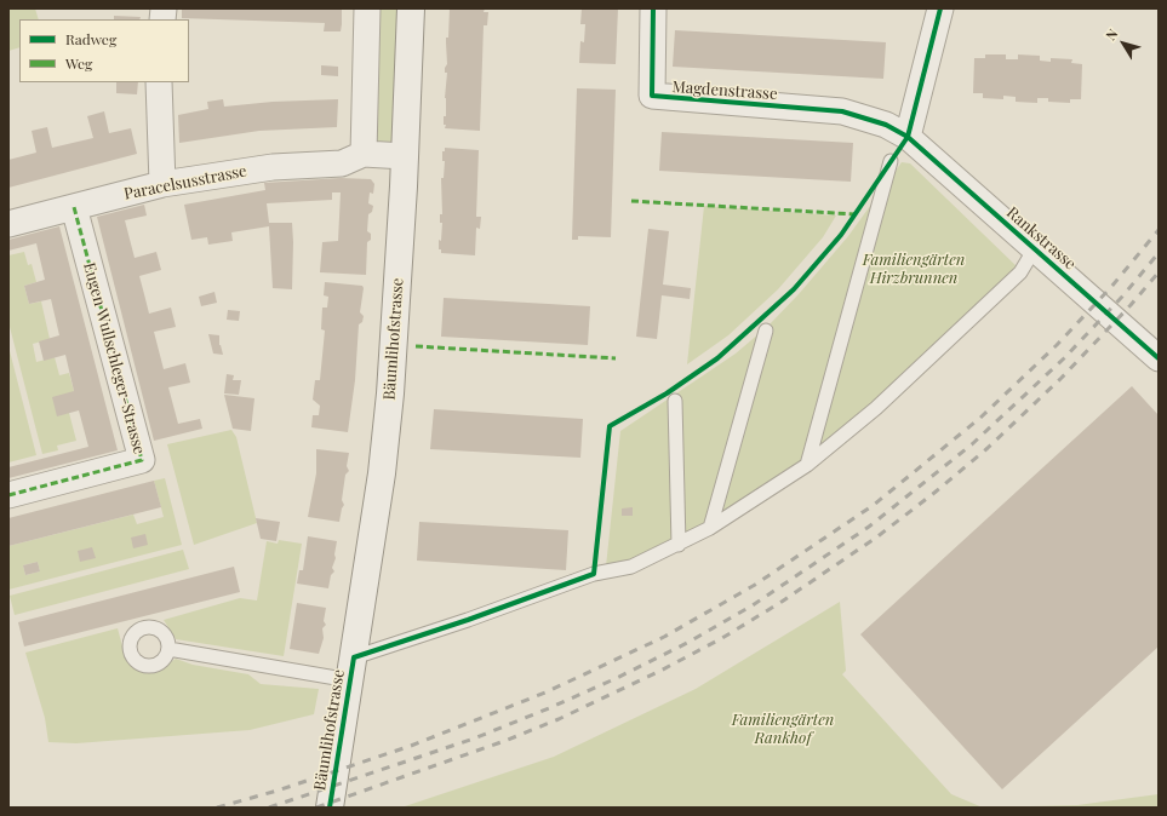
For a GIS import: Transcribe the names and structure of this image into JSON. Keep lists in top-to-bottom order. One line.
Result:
{"streets":{"main road":["Bäumlihofstrasse"],"street":["Magdenstrasse","Paracelsusstrasse","Rankstrasse","Eugen Wullschleger-Strasse"]},"crossings":[["Magdenstrasse","Rankstrasse"],["Paracelsusstrasse","Eugen Wullschleger-Strasse"]],"parks":["Familiengärten Hirzbrunnen","Familiengärten Rankhof"],"legend":["Radweg","Weg"],"north":"top left"}
